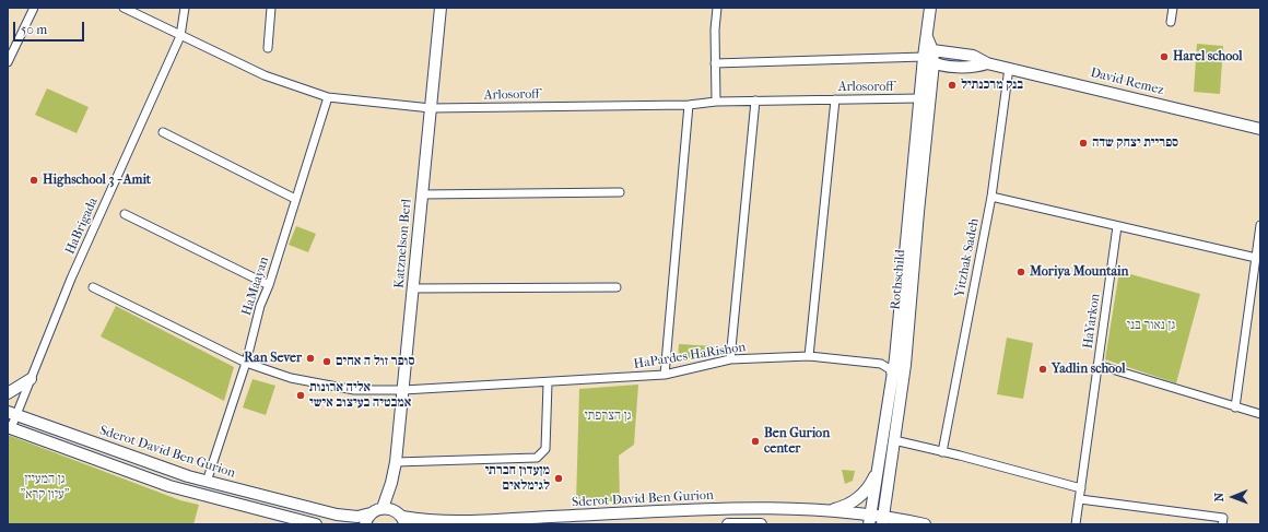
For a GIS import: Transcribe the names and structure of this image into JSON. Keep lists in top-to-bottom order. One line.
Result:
{"streets":{"street":["David Remez","Arlosoroff","HaBrigada","Katznelson Berl","Yitzhak Sadeh","Rothschild","HaMaayan","HaYarkon","HaPardes HaRishon","Sderot David Ben Gurion"]},"crossings":[["David Remez","Yitzhak Sadeh"],["David Remez","Rothschild"],["Arlosoroff","HaBrigada"],["Arlosoroff","Katznelson Berl"],["Arlosoroff","Rothschild"],["Arlosoroff","HaMaayan"],["HaBrigada","Sderot David Ben Gurion"],["Katznelson Berl","HaPardes HaRishon"],["Katznelson Berl","Sderot David Ben Gurion"],["Rothschild","HaPardes HaRishon"],["Rothschild","Sderot David Ben Gurion"],["HaMaayan","HaPardes HaRishon"],["HaMaayan","Sderot David Ben Gurion"]],"parks":["גן נאור בני","גן הצרפתי","גן המעיין \"עיון קרא\""],"places":["Harel school","בנק מרכנתיל","ספריית יצחק שדה","Highschool 3 - Amit","Moriya Mountain","Ran Sever","סופר זול ה אחים","Yadlin school","אליה ארונות אמבטיה בעיצוב אישי","Ben Gurion center","מןעדון חברתי לגימלאים"],"scale_bar":"50 m","north":"left"}
